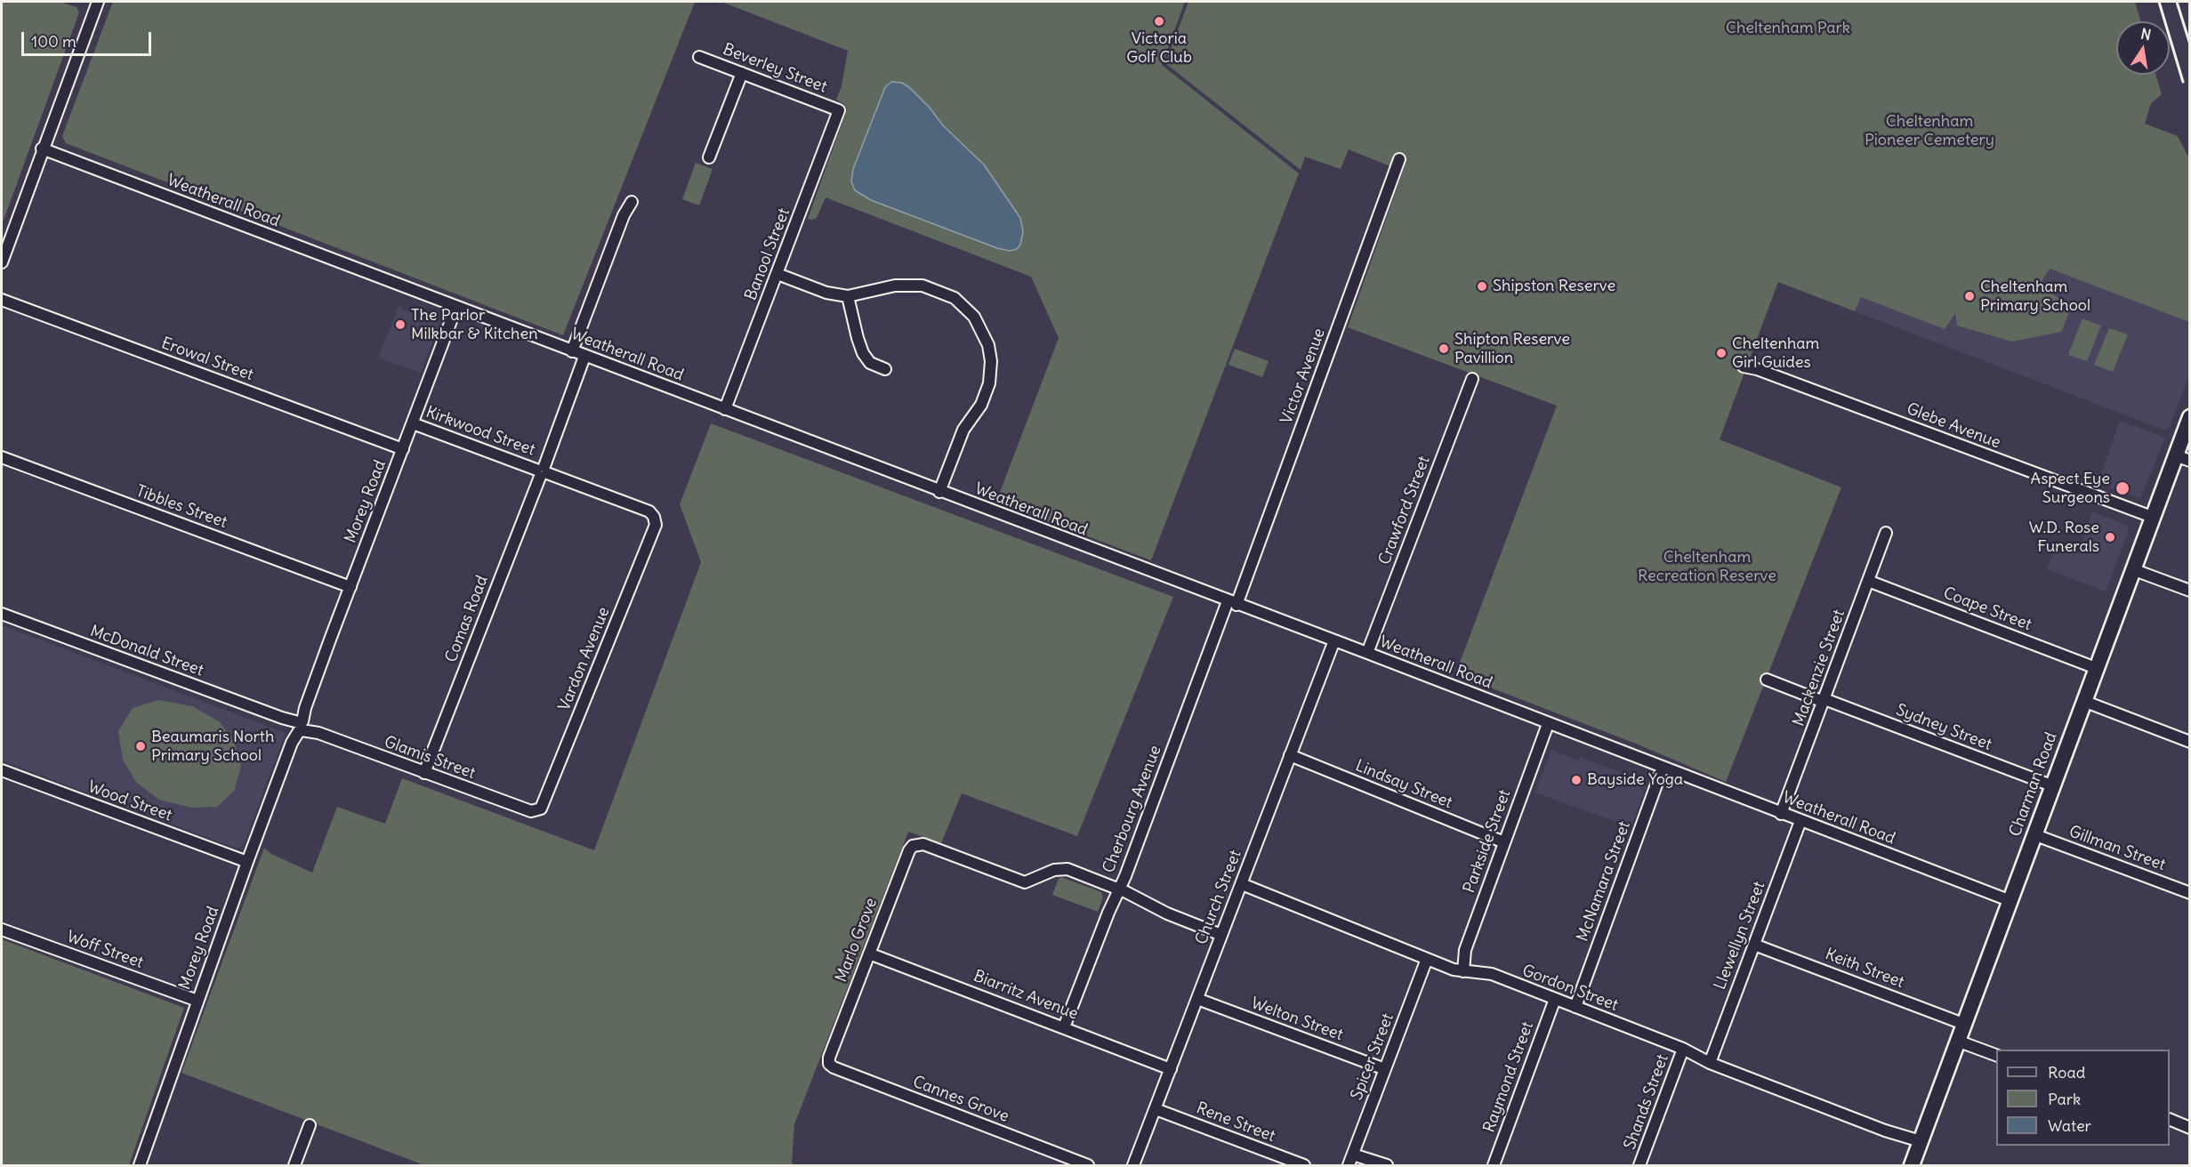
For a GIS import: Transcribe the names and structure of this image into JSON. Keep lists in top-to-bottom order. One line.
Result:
{"streets":{"main road":["Charman Road"],"street":["Beverley Street","Weatherall Road","Banool Street","Erowal Street","Victor Avenue","Glebe Avenue","Kirkwood Street","Morey Road","Tibbles Street","Crawford Street","Coape Street","Comas Road","McDonald Street","Vardon Avenue","Mackenzie Street","Sydney Street","Glamis Street","Lindsay Street","Wood Street","Cherbourg Avenue","Parkside Street","Gillman Street","McNamara Street","Church Street","Llewellyn Street","Marlo Grove","Woff Street","Keith Street","Gordon Street","Biarritz Avenue","Welton Street","Spicer Street","Raymond Street","Cannes Grove","Shands Street","Rene Street"]},"crossings":[["Beverley Street","Banool Street"],["Weatherall Road","Banool Street"],["Weatherall Road","Victor Avenue"],["Weatherall Road","Morey Road"],["Weatherall Road","Crawford Street"],["Weatherall Road","Comas Road"],["Weatherall Road","Mackenzie Street"],["Weatherall Road","Charman Road"],["Weatherall Road","Cherbourg Avenue"],["Weatherall Road","Parkside Street"],["Weatherall Road","McNamara Street"],["Weatherall Road","Church Street"],["Weatherall Road","Llewellyn Street"],["Erowal Street","Morey Road"],["Victor Avenue","Cherbourg Avenue"],["Glebe Avenue","Charman Road"],["Kirkwood Street","Morey Road"],["Kirkwood Street","Comas Road"],["Kirkwood Street","Vardon Avenue"],["Morey Road","Tibbles Street"],["Morey Road","McDonald Street"],["Morey Road","Glamis Street"],["Morey Road","Wood Street"],["Morey Road","Woff Street"],["Coape Street","Mackenzie Street"],["Coape Street","Charman Road"],["Comas Road","Glamis Street"],["McDonald Street","Glamis Street"],["Vardon Avenue","Glamis Street"],["Mackenzie Street","Sydney Street"],["Sydney Street","Charman Road"],["Lindsay Street","Parkside Street"],["Lindsay Street","Church Street"],["Charman Road","Gillman Street"],["Charman Road","Keith Street"],["Charman Road","Gordon Street"],["Cherbourg Avenue","Marlo Grove"],["Cherbourg Avenue","Biarritz Avenue"],["Parkside Street","Gordon Street"],["McNamara Street","Gordon Street"],["Church Street","Gordon Street"],["Church Street","Biarritz Avenue"],["Church Street","Welton Street"],["Church Street","Rene Street"],["Llewellyn Street","Keith Street"],["Llewellyn Street","Gordon Street"],["Marlo Grove","Biarritz Avenue"],["Marlo Grove","Cannes Grove"],["Gordon Street","Spicer Street"],["Gordon Street","Raymond Street"],["Gordon Street","Shands Street"],["Welton Street","Spicer Street"]],"parks":["Cheltenham Park","Cheltenham Pioneer Cemetery","Cheltenham Recreation Reserve"],"places":["Victoria Golf Club","Shipston Reserve","Cheltenham Primary School","The Parlor Milkbar & Kitchen","Shipton Reserve Pavillion","Cheltenham Girl Guides","Aspect Eye Surgeons","W.D. Rose Funerals","Beaumaris North Primary School","Bayside Yoga"],"legend":["Road","Park","Water"],"scale_bar":"100 m","north":"top"}
